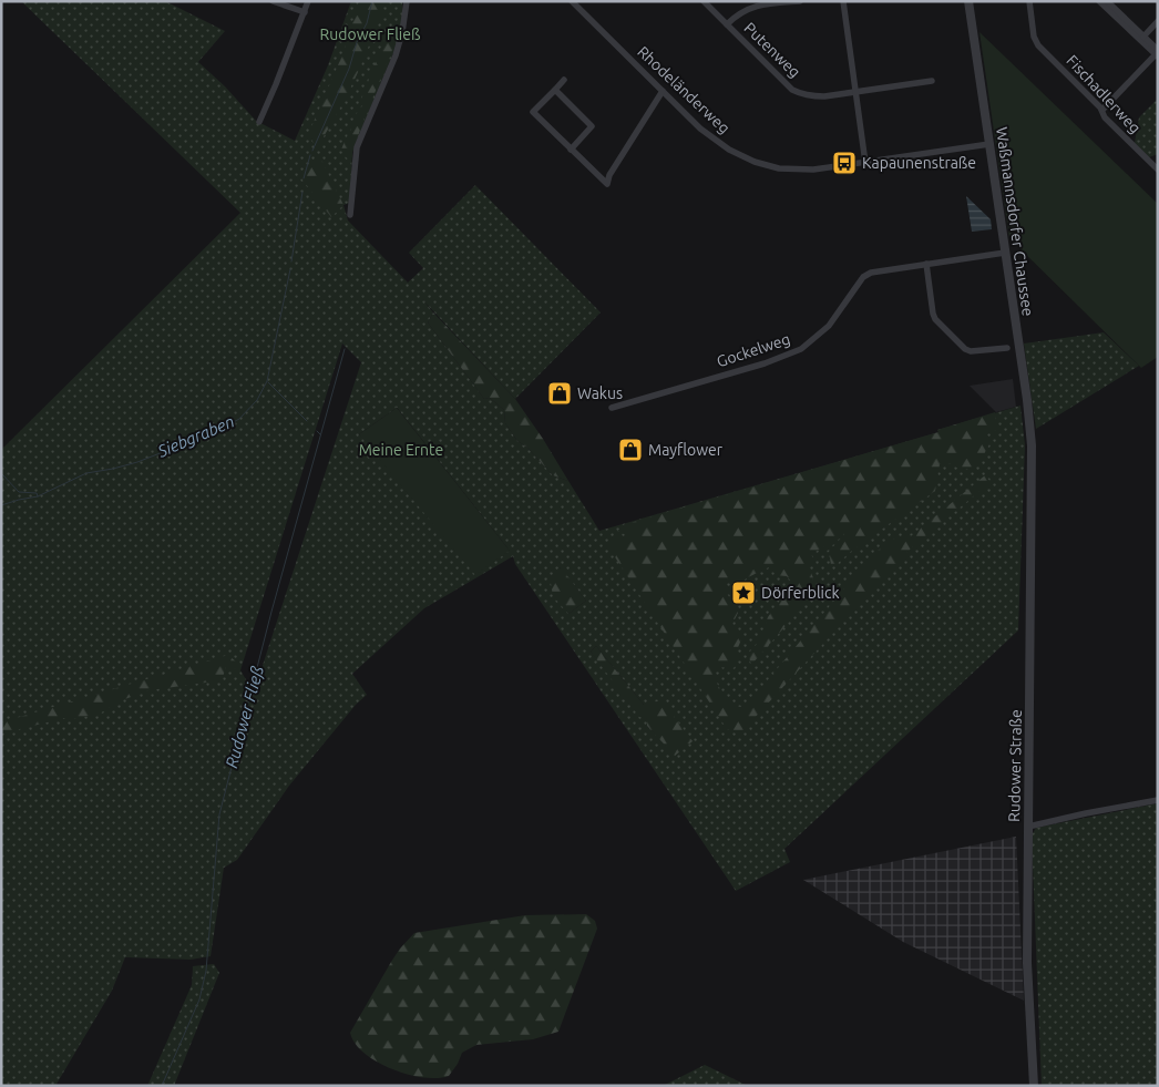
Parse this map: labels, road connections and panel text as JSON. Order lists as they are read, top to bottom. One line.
{"streets":{"street":["Putenweg","Rhodeländerweg","Fischadlerweg","Waßmannsdorfer Chaussee","Gockelweg","Rudower Straße"]},"crossings":[["Rhodeländerweg","Waßmannsdorfer Chaussee"],["Waßmannsdorfer Chaussee","Gockelweg"],["Waßmannsdorfer Chaussee","Rudower Straße"]],"water":["Siebgraben","Rudower Fließ"],"parks":["Rudower Fließ","Meine Ernte"],"places":{"bus stop":["Kapaunenstraße"],"shop":["Wakus","Mayflower"],"place":["Dörferblick"]}}
